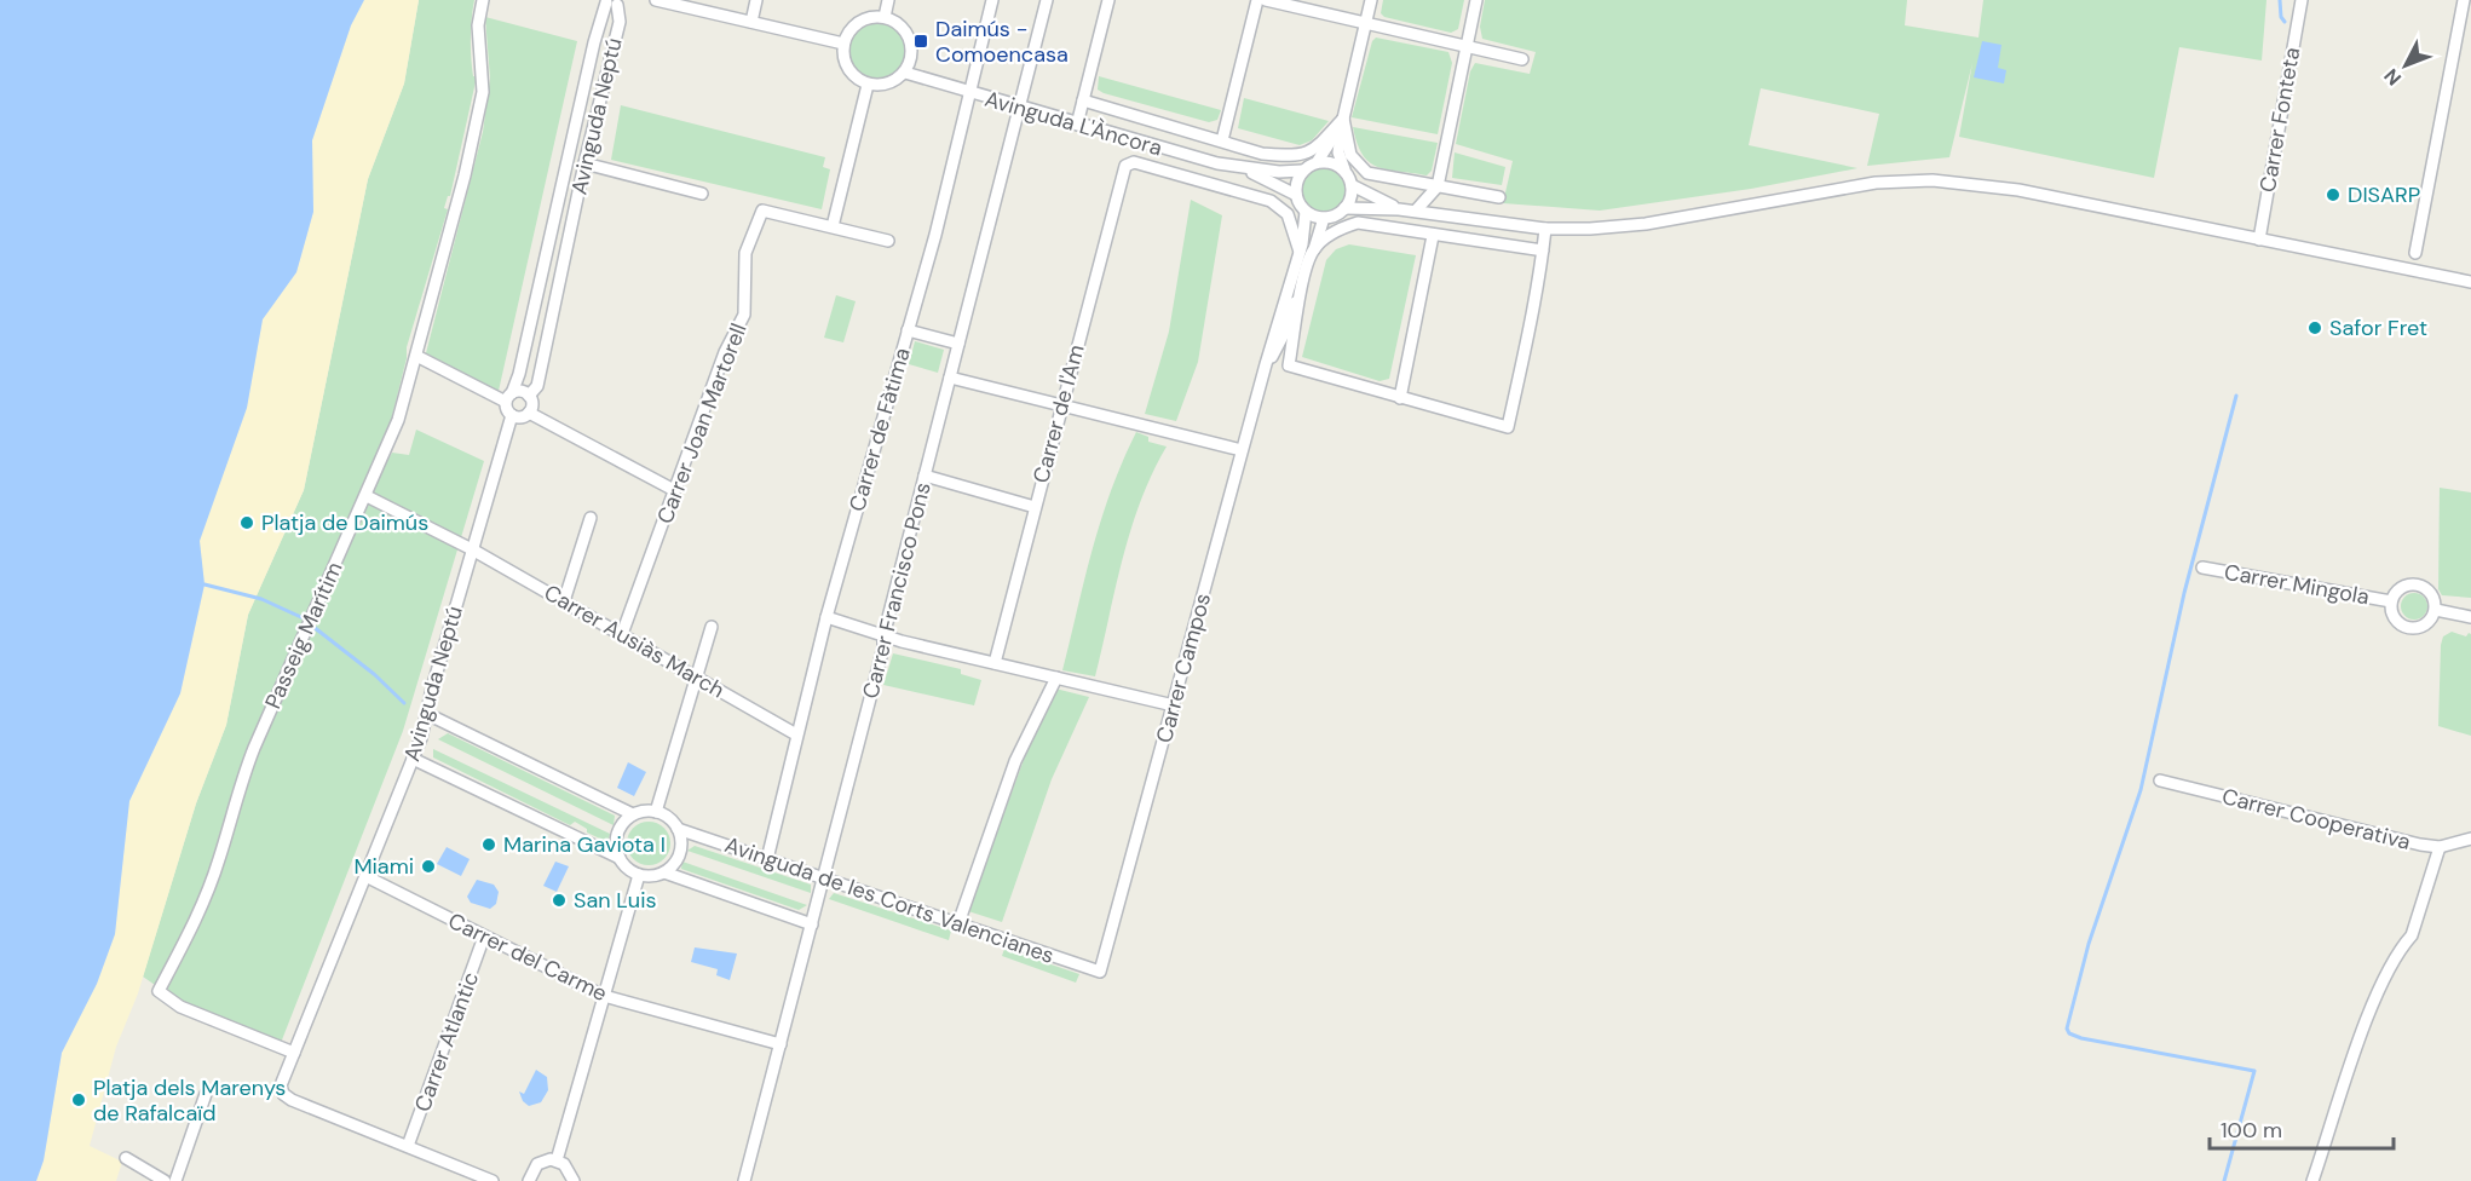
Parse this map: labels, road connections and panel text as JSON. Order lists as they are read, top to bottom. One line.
{"streets":{"street":["Avinguda Neptú","Carrer Fonteta","Avinguda L'Àncora","Carrer de l'Am","Carrer Joan Martorell","Carrer de Fàtima","Carrer Mingola","Carrer Francisco Pons","Passeig Marítim","Carrer Ausiàs March","Carrer Campos","Carrer Cooperativa","Avinguda de les Corts Valencianes","Carrer del Carme","Carrer Atlantic"]},"crossings":[["Avinguda Neptú","Passeig Marítim"],["Avinguda Neptú","Carrer Ausiàs March"],["Avinguda Neptú","Carrer del Carme"],["Avinguda Neptú","Carrer Atlantic"],["Avinguda L'Àncora","Carrer de Fàtima"],["Avinguda L'Àncora","Carrer Francisco Pons"],["Carrer Joan Martorell","Carrer Ausiàs March"],["Carrer de Fàtima","Carrer Ausiàs March"],["Carrer de Fàtima","Avinguda de les Corts Valencianes"],["Carrer Francisco Pons","Avinguda de les Corts Valencianes"],["Carrer Francisco Pons","Carrer del Carme"],["Passeig Marítim","Carrer Ausiàs March"],["Carrer Campos","Avinguda de les Corts Valencianes"],["Carrer del Carme","Carrer Atlantic"]],"places":{"transit":["Daimús - Comoencasa"],"other":["DISARP","Safor Fret","Platja de Daimús","Marina Gaviota I","Miami","San Luis","Platja dels Marenys de Rafalcaïd"]},"scale_bar":"100 m","north":"bottom left"}
